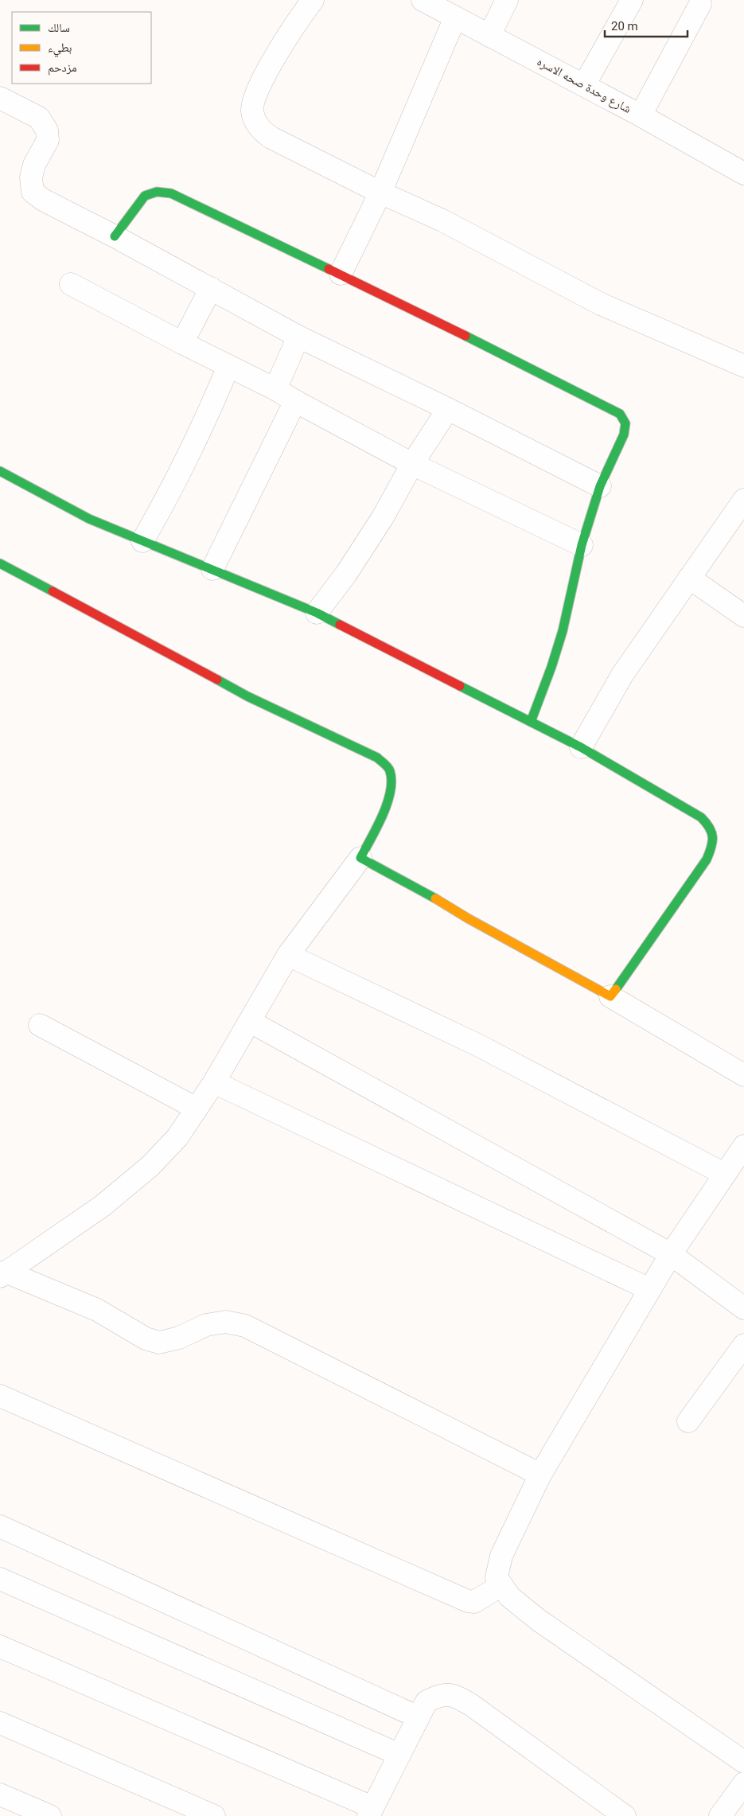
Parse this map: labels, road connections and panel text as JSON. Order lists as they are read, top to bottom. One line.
{"streets":{"street":["شارع وحدة صحه الاسره"]},"legend":["سالك","بطيء","مزدحم"],"scale_bar":"20 m"}
